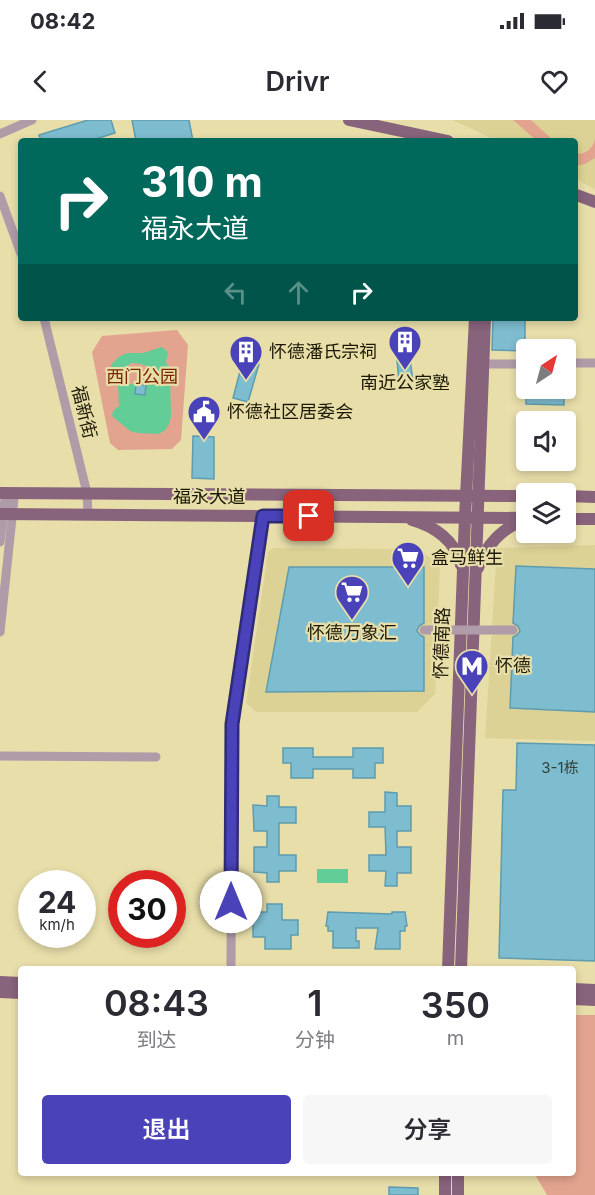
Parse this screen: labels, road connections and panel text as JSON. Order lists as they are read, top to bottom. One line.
{"streets":{"main road":["福永大道","怀德南路"],"street":["福新街"]},"crossings":[["福新街","福永大道"],["福永大道","怀德南路"]],"parks":["西门公园"],"places":{"building":["南近公家塾","怀德潘氏宗祠"],"public building":["怀德社区居委会"],"supermarket":["盒马鲜生","怀德万象汇"],"metro station":["怀德"]},"house_numbers":["3-1栋"],"north":"top right","page":{"status":"08:42","header":"Drivr","turn":["310 m","福永大道"],"speed":"24 km/h","limit":"30","eta":["08:43","到达","1","分钟","350","m"],"buttons":["退出","分享"]}}
